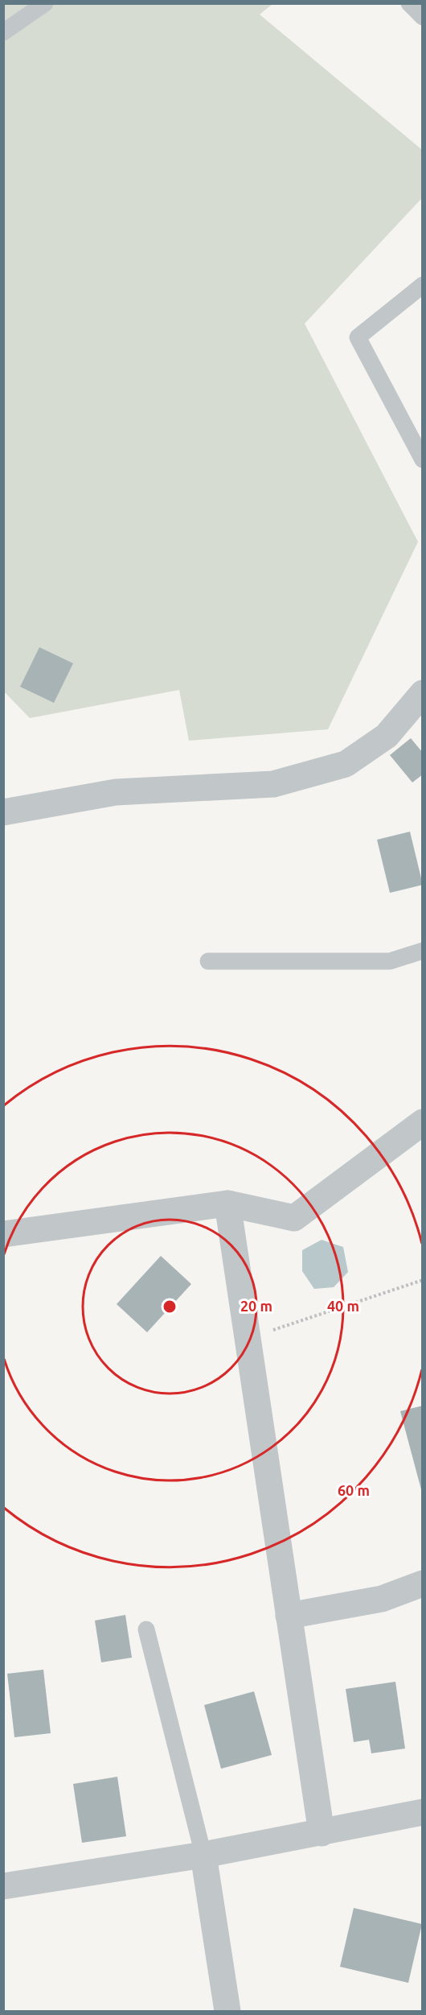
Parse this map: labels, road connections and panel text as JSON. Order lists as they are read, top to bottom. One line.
{"rings":["20 m","40 m","60 m"]}
